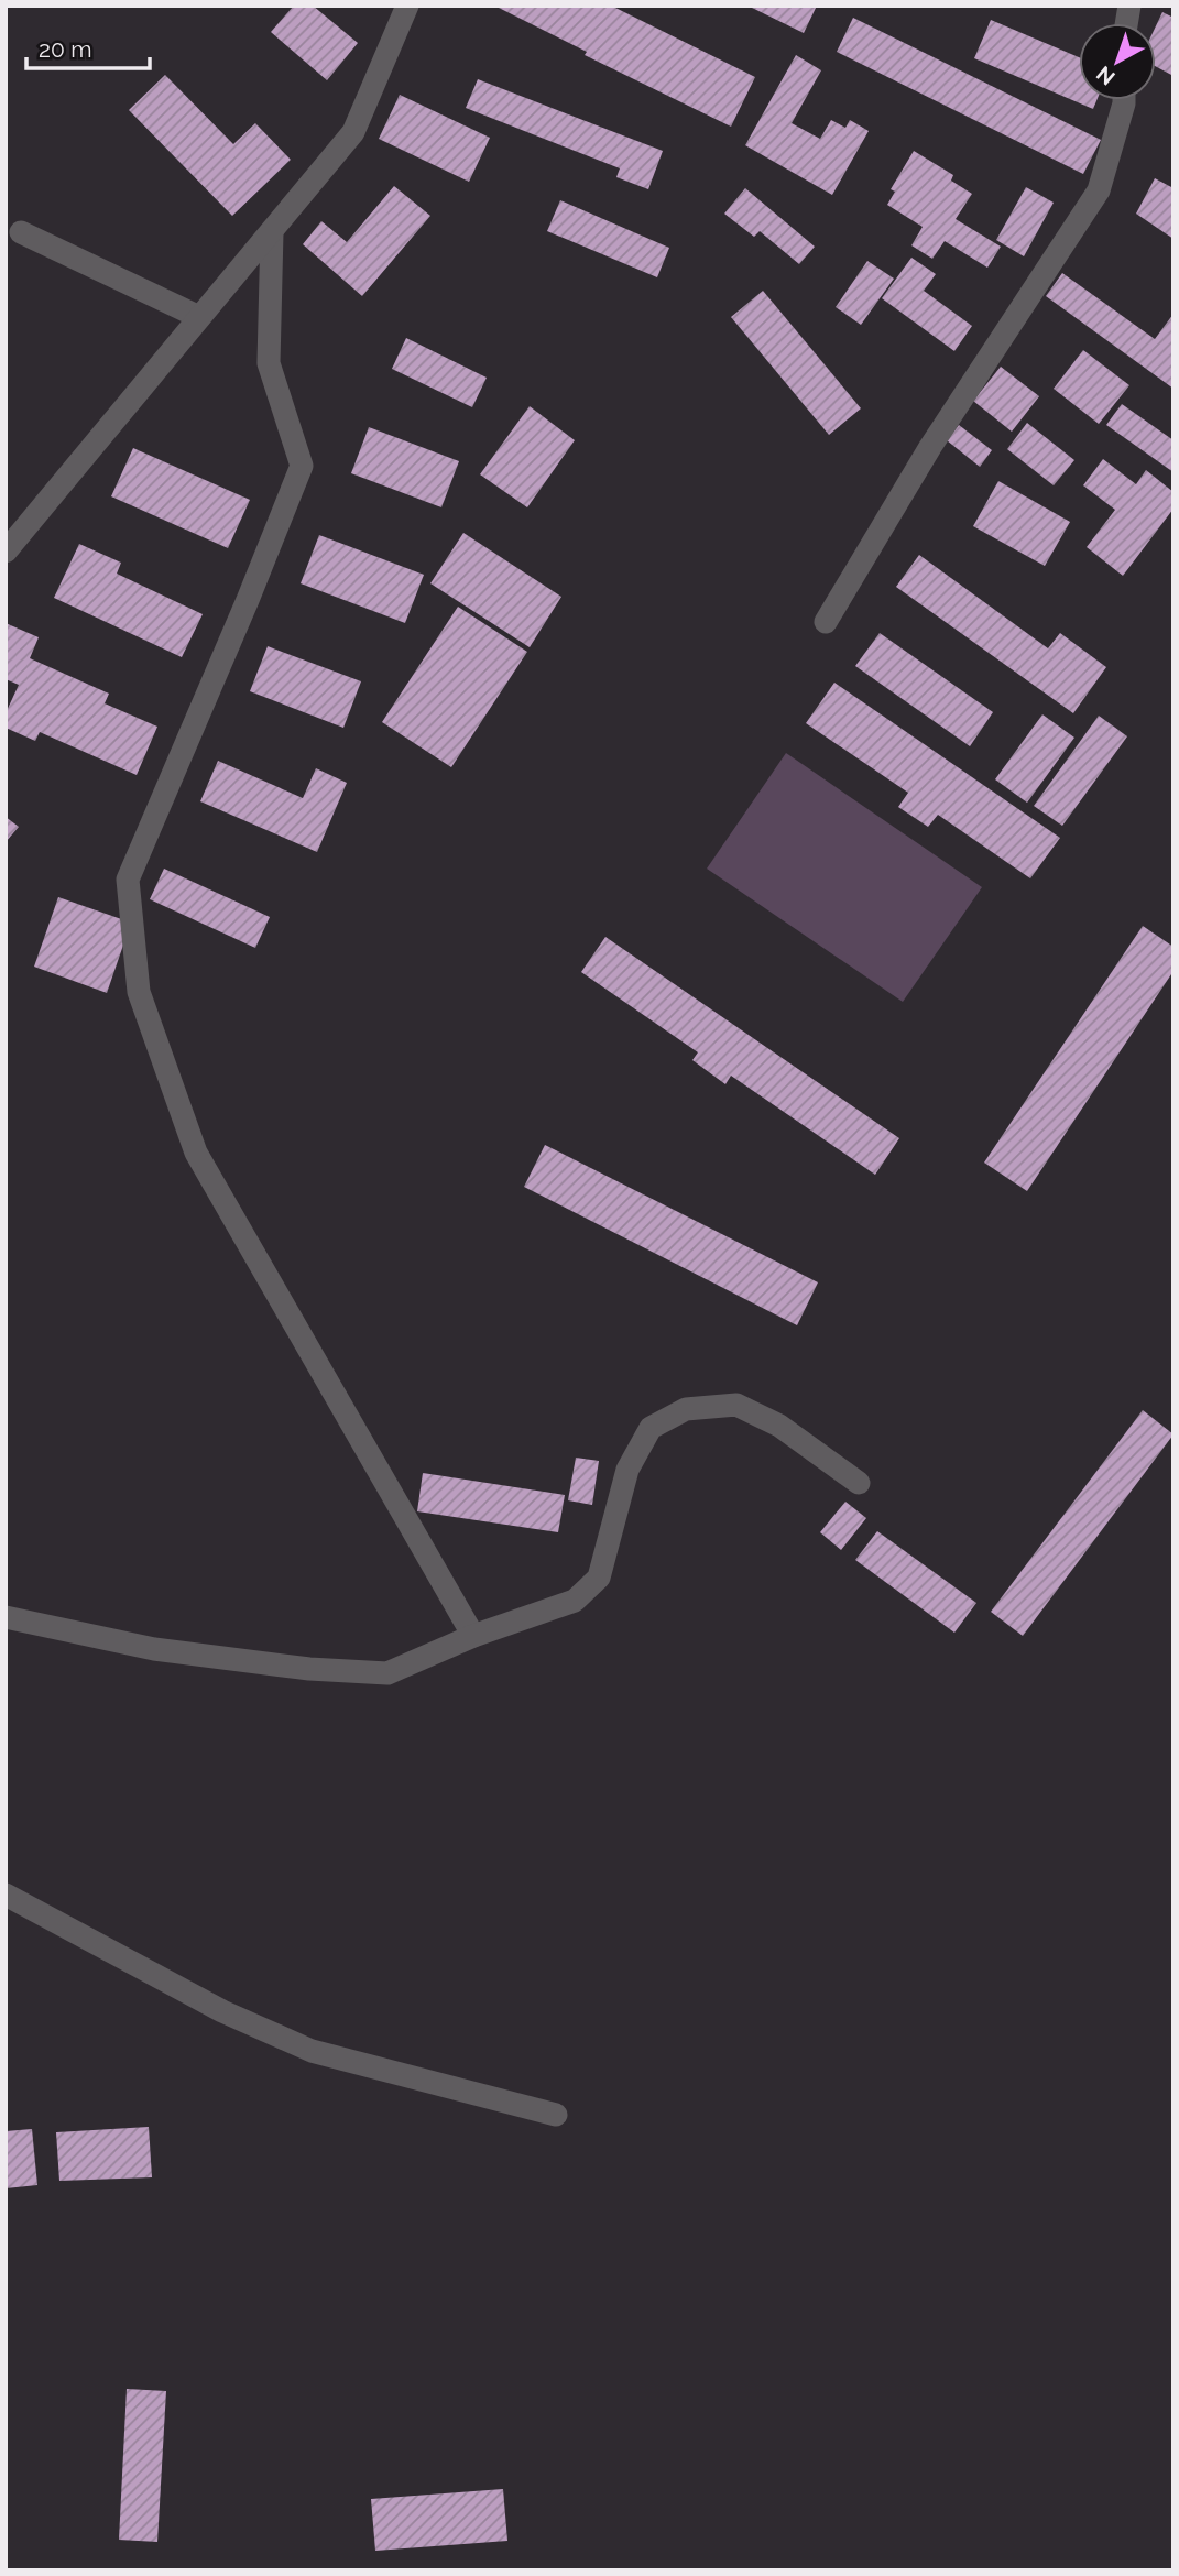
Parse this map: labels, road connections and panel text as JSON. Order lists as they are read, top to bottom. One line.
{"scale_bar":"20 m","north":"bottom left"}
